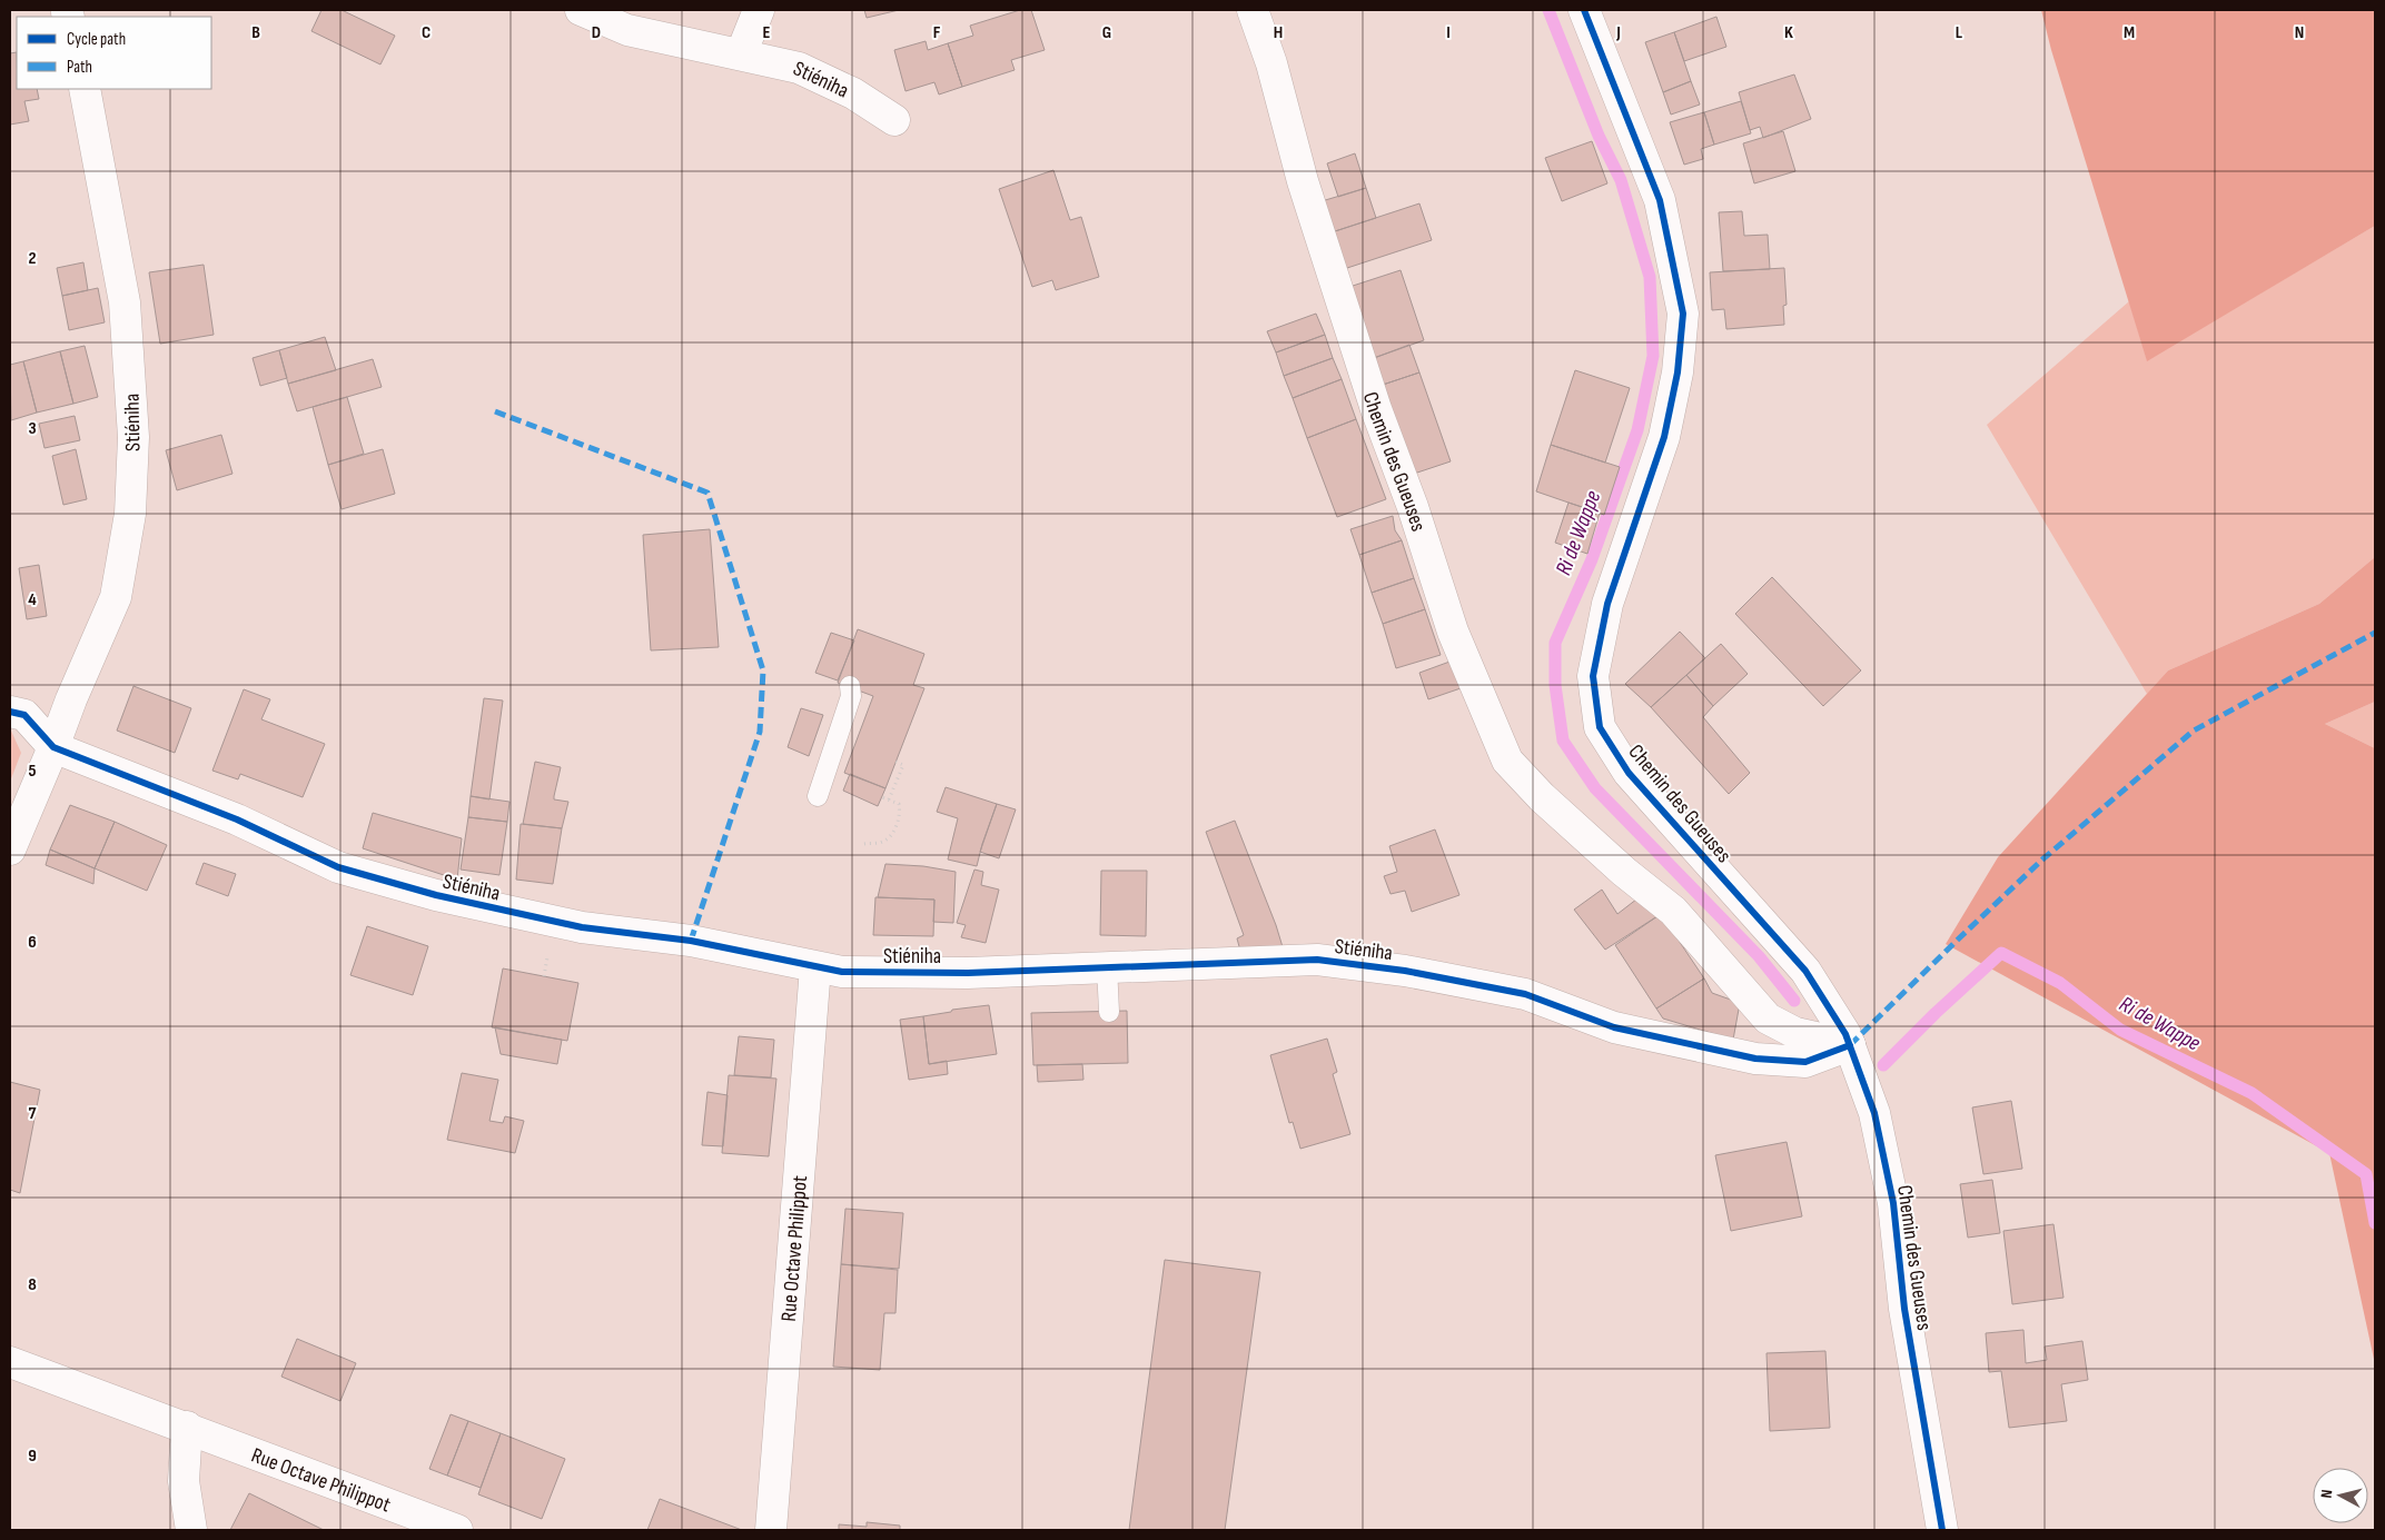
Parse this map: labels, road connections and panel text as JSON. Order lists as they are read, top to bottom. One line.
{"streets":{"street":["Stiéniha","Chemin des Gueuses","Rue Octave Philippot"]},"crossings":[["Stiéniha","Chemin des Gueuses"],["Stiéniha","Rue Octave Philippot"]],"water":["Ri de Wappe"],"legend":["Cycle path","Path"],"north":"left","grid":{"columns":["B","C","D","E","F","G","H","I","J","K","L","M","N"],"rows":["2","3","4","5","6","7","8","9"]}}
